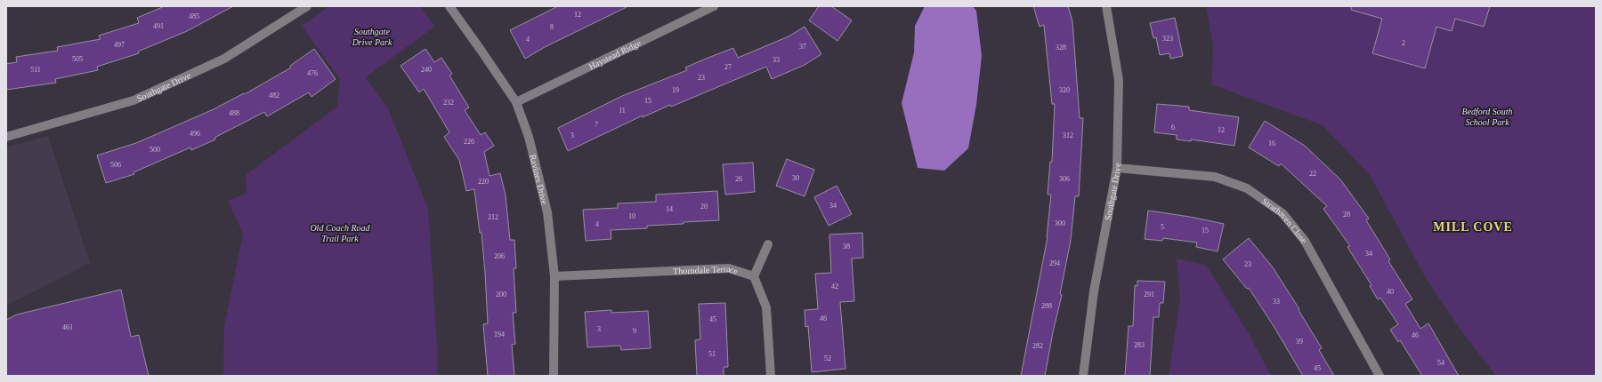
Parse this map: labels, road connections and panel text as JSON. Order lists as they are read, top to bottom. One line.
{"streets":{"street":["Haystead Ridge","Southgate Drive","Ravines Drive","Strathaven Close","Thorndale Terrace"]},"crossings":[["Haystead Ridge","Ravines Drive"],["Southgate Drive","Strathaven Close"],["Ravines Drive","Thorndale Terrace"]],"districts":["MILL COVE"],"parks":["Southgate Drive Park","Bedford South School Park","Old Coach Road Trail Park"],"house_numbers":["12","485","491","8","323","4","2","497","37","328","505","33","27","511","240","476","23","19","320","482","15","232","11","488","7","6","12","496","3","312","226","16","500","506","22","30","26","306","220","34","20","14","28","10","212","300","4","5","15","38","34","206","294","23","42","40","200","291","33","288","46","45","461","3","9","194","46","39","283","282","51","52","54","45"]}
